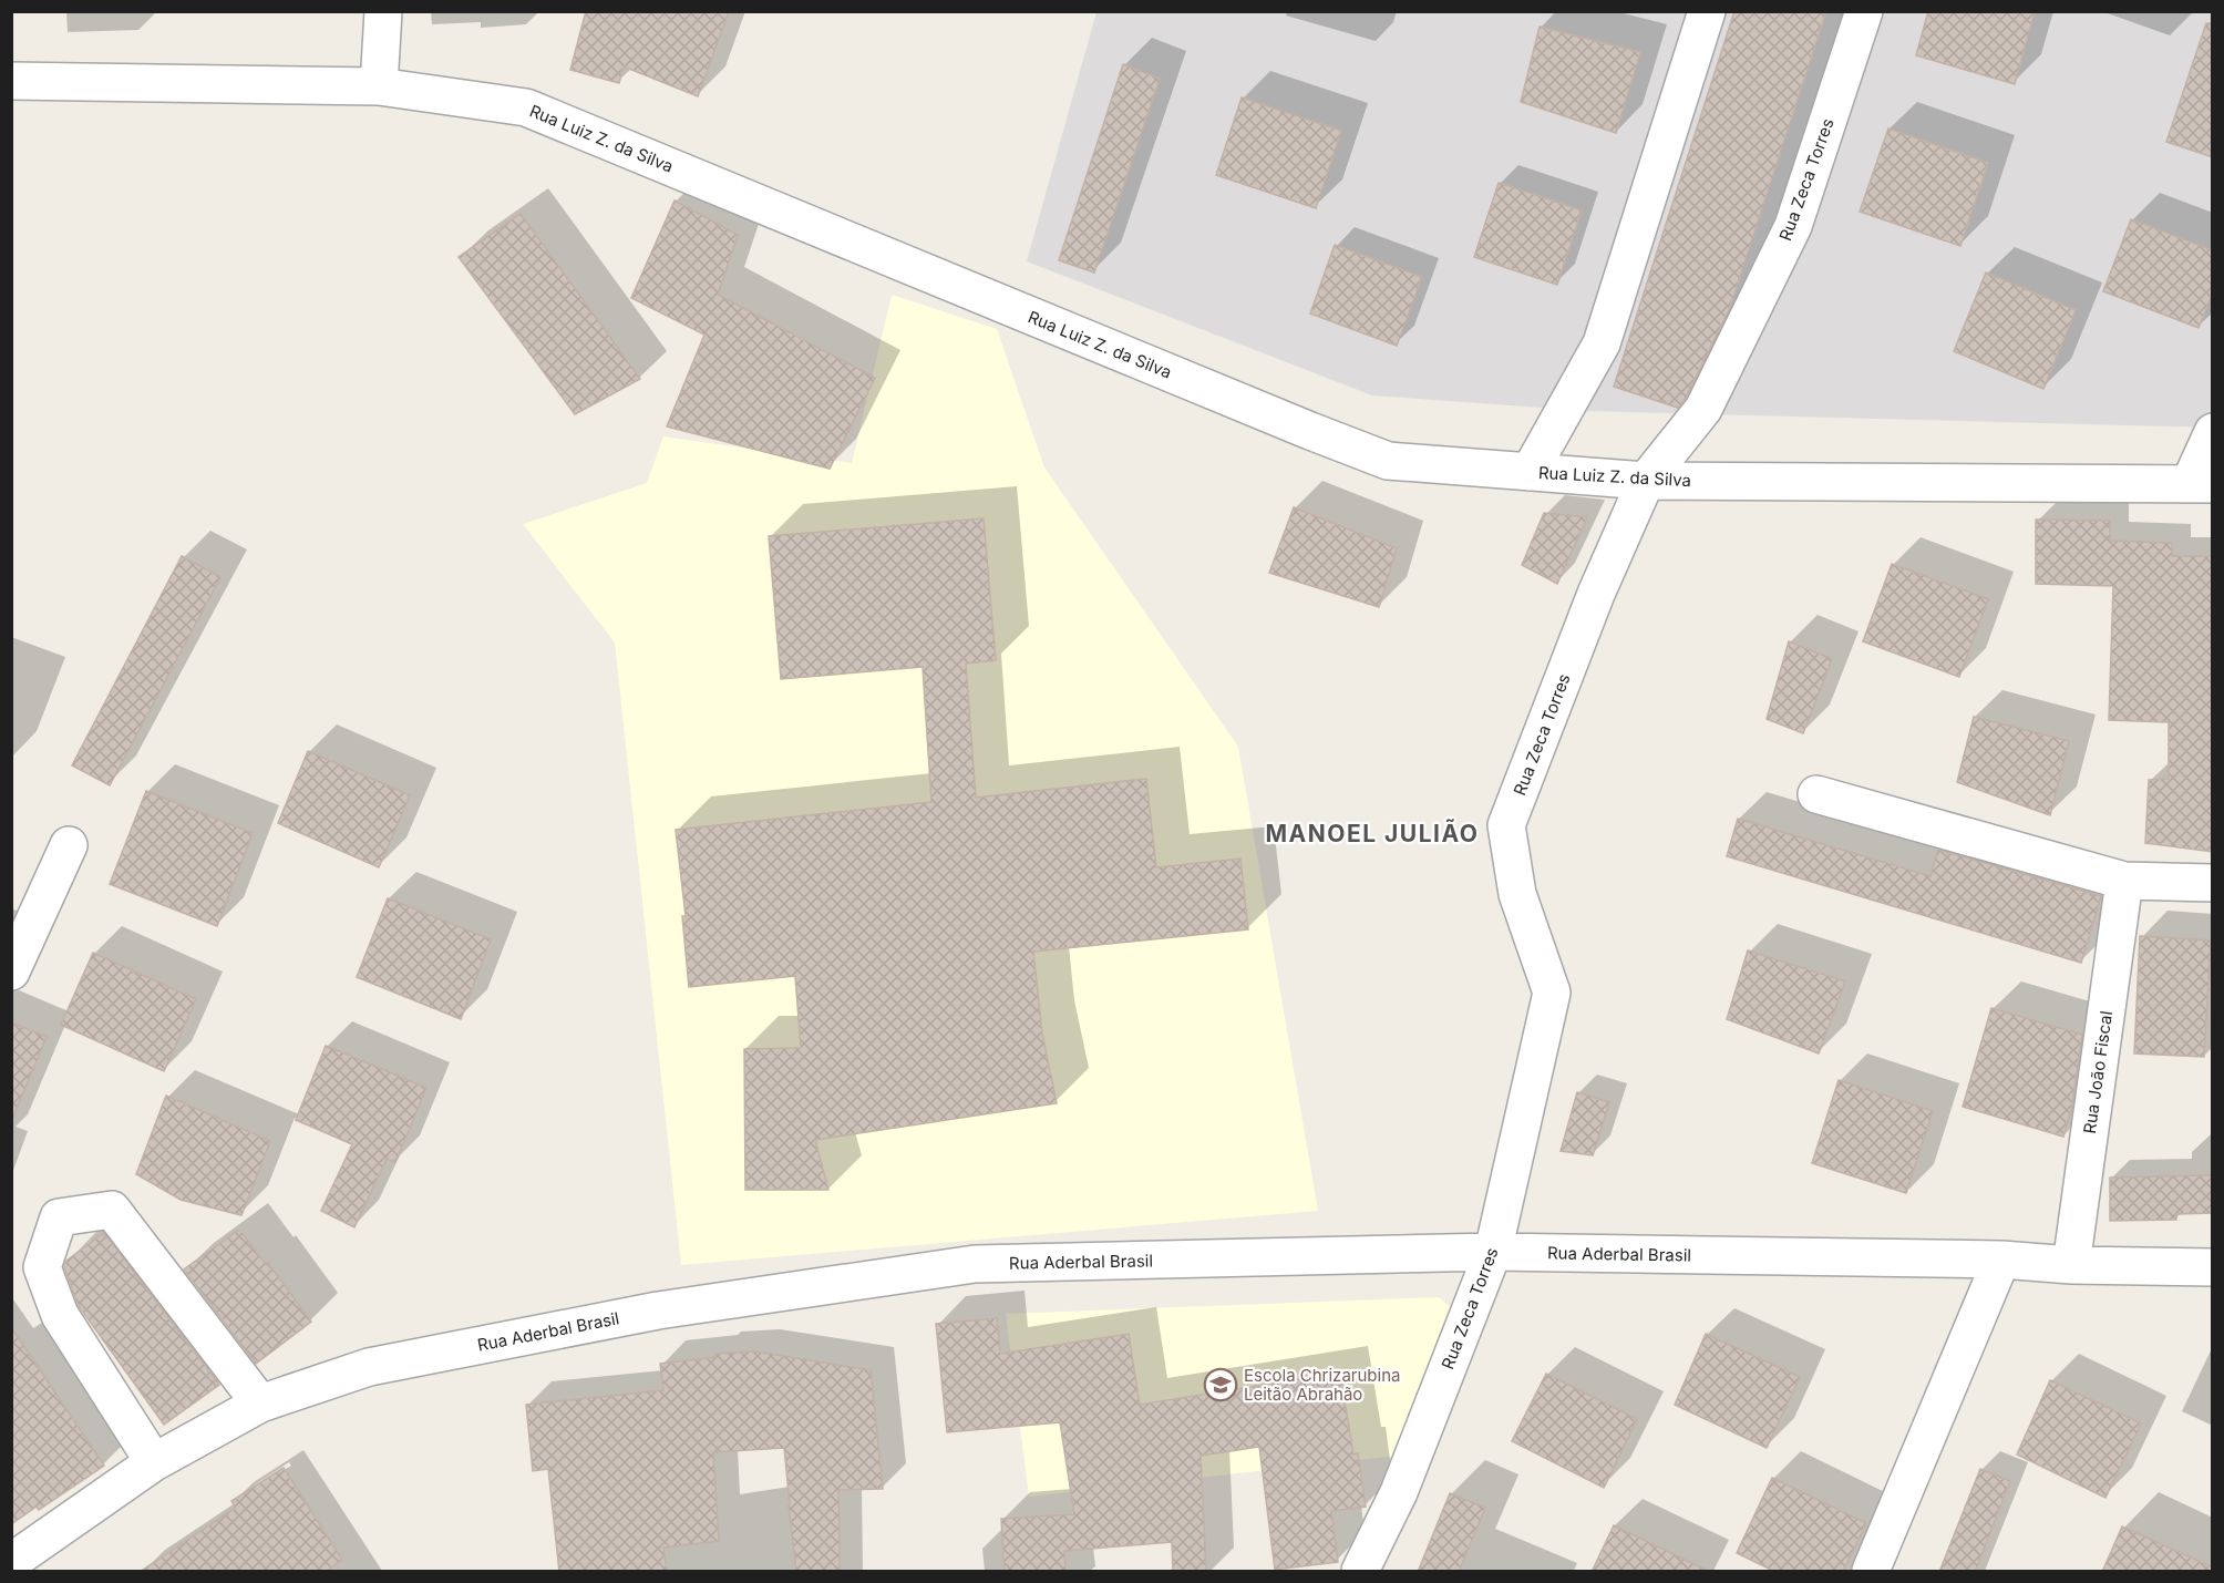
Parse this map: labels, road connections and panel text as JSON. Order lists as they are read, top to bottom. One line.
{"streets":{"street":["Rua Luiz Z. da Silva","Rua Zeca Torres","Rua João Fiscal","Rua Aderbal Brasil"]},"crossings":[["Rua Luiz Z. da Silva","Rua Zeca Torres"],["Rua Zeca Torres","Rua Aderbal Brasil"],["Rua João Fiscal","Rua Aderbal Brasil"]],"districts":["MANOEL JULIÃO"],"places":{"school or university":["Escola Chrizarubina Leitão Abrahão"]}}
